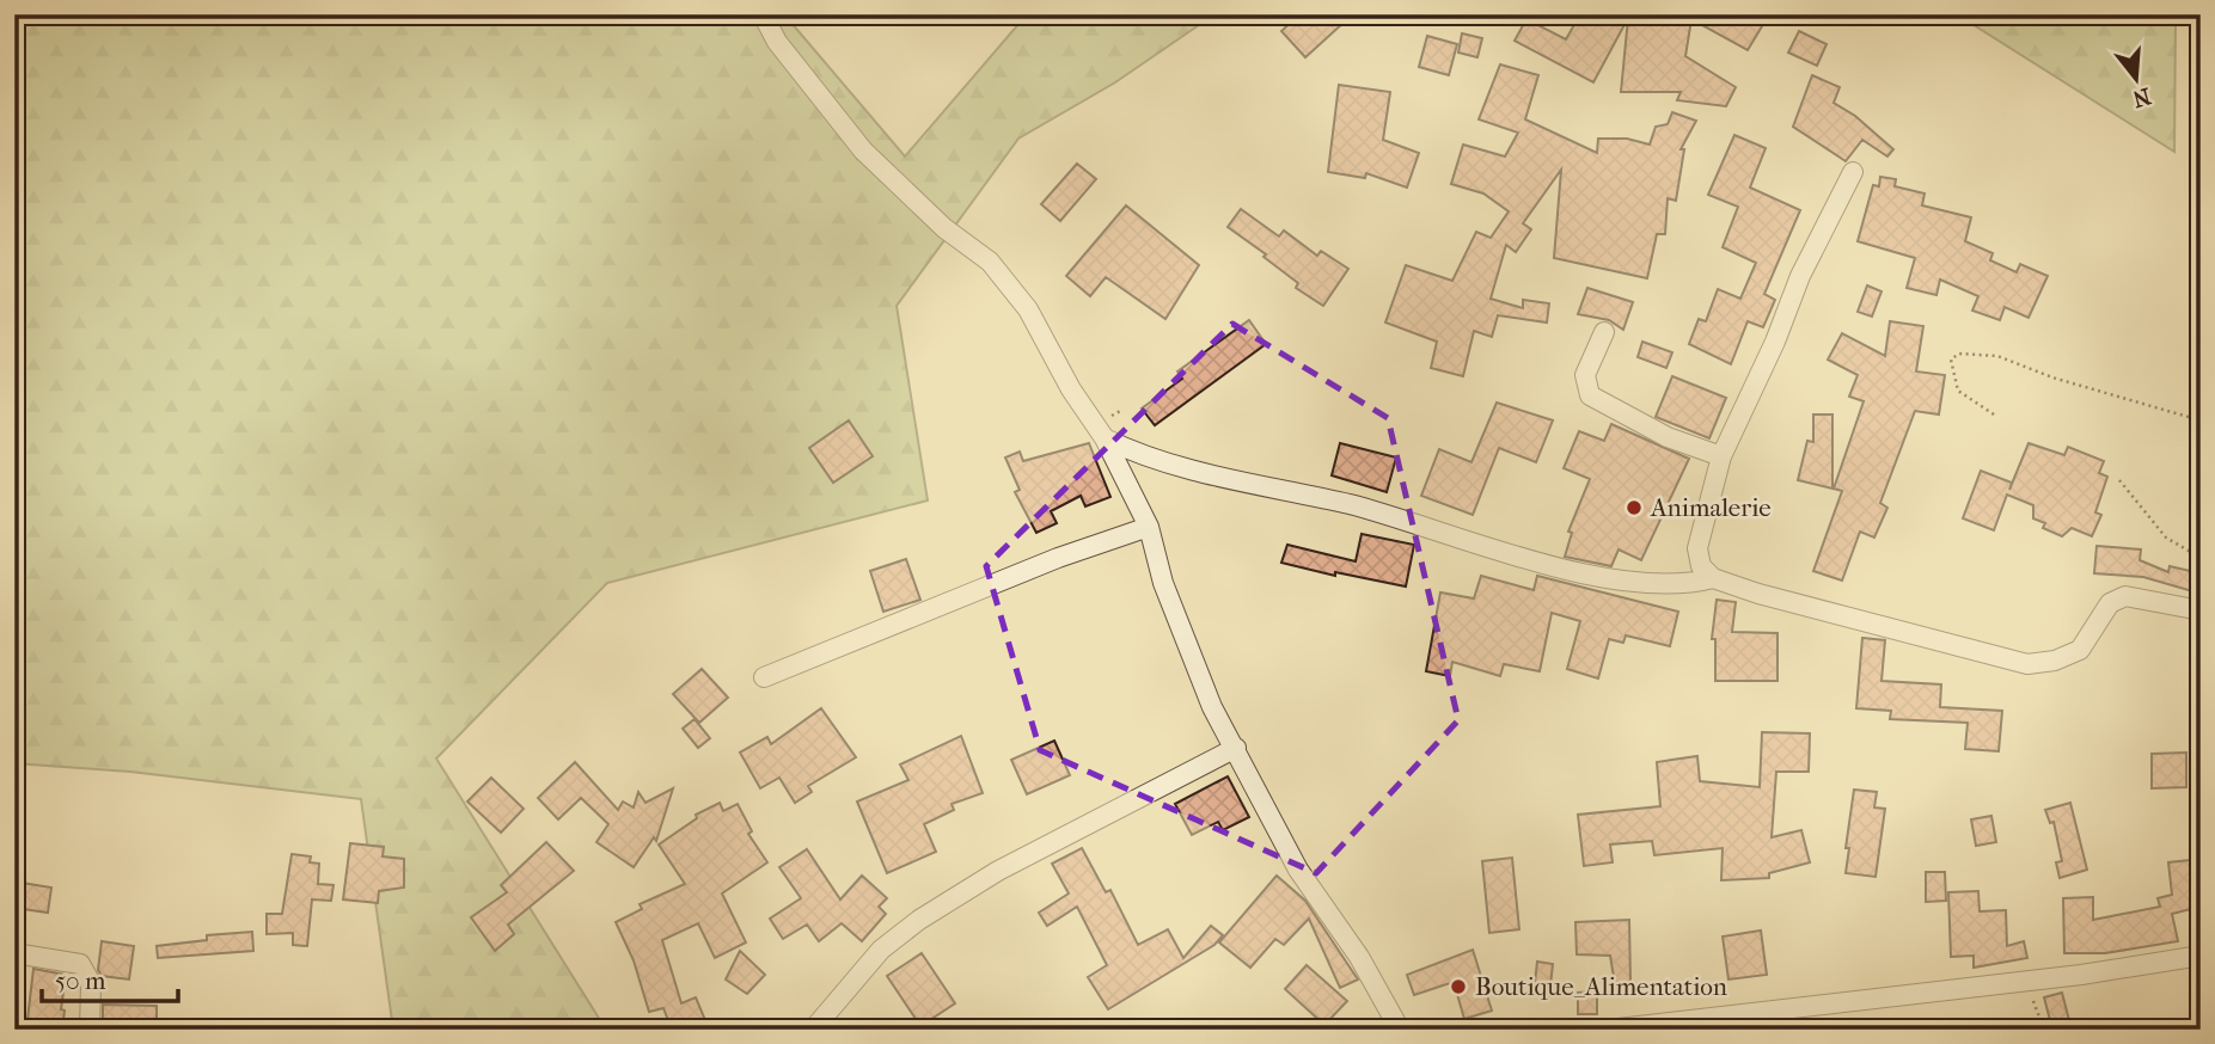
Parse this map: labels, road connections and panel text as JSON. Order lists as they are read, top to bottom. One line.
{"places":["Animalerie","Boutique_Alimentation"],"scale_bar":"50 m","north":"bottom"}
